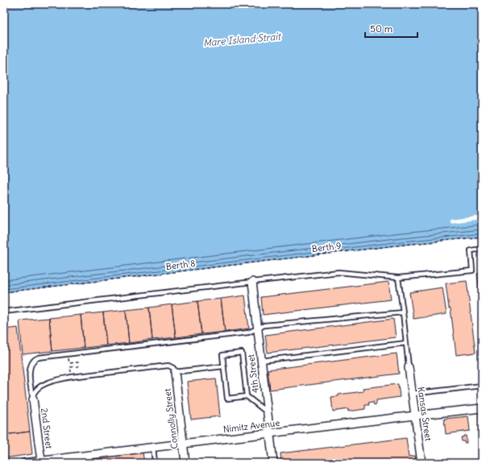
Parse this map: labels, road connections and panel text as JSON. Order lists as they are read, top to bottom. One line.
{"streets":{"street":["4th Street","Kansas Street","Connolly Street","Nimitz Avenue","2nd Street"],"path":["Berth 9","Berth 8"]},"crossings":[["Berth 9","Berth 8"],["4th Street","Nimitz Avenue"],["Kansas Street","Nimitz Avenue"],["Connolly Street","Nimitz Avenue"],["Nimitz Avenue","2nd Street"]],"water":["Mare Island Strait"],"scale_bar":"50 m"}
